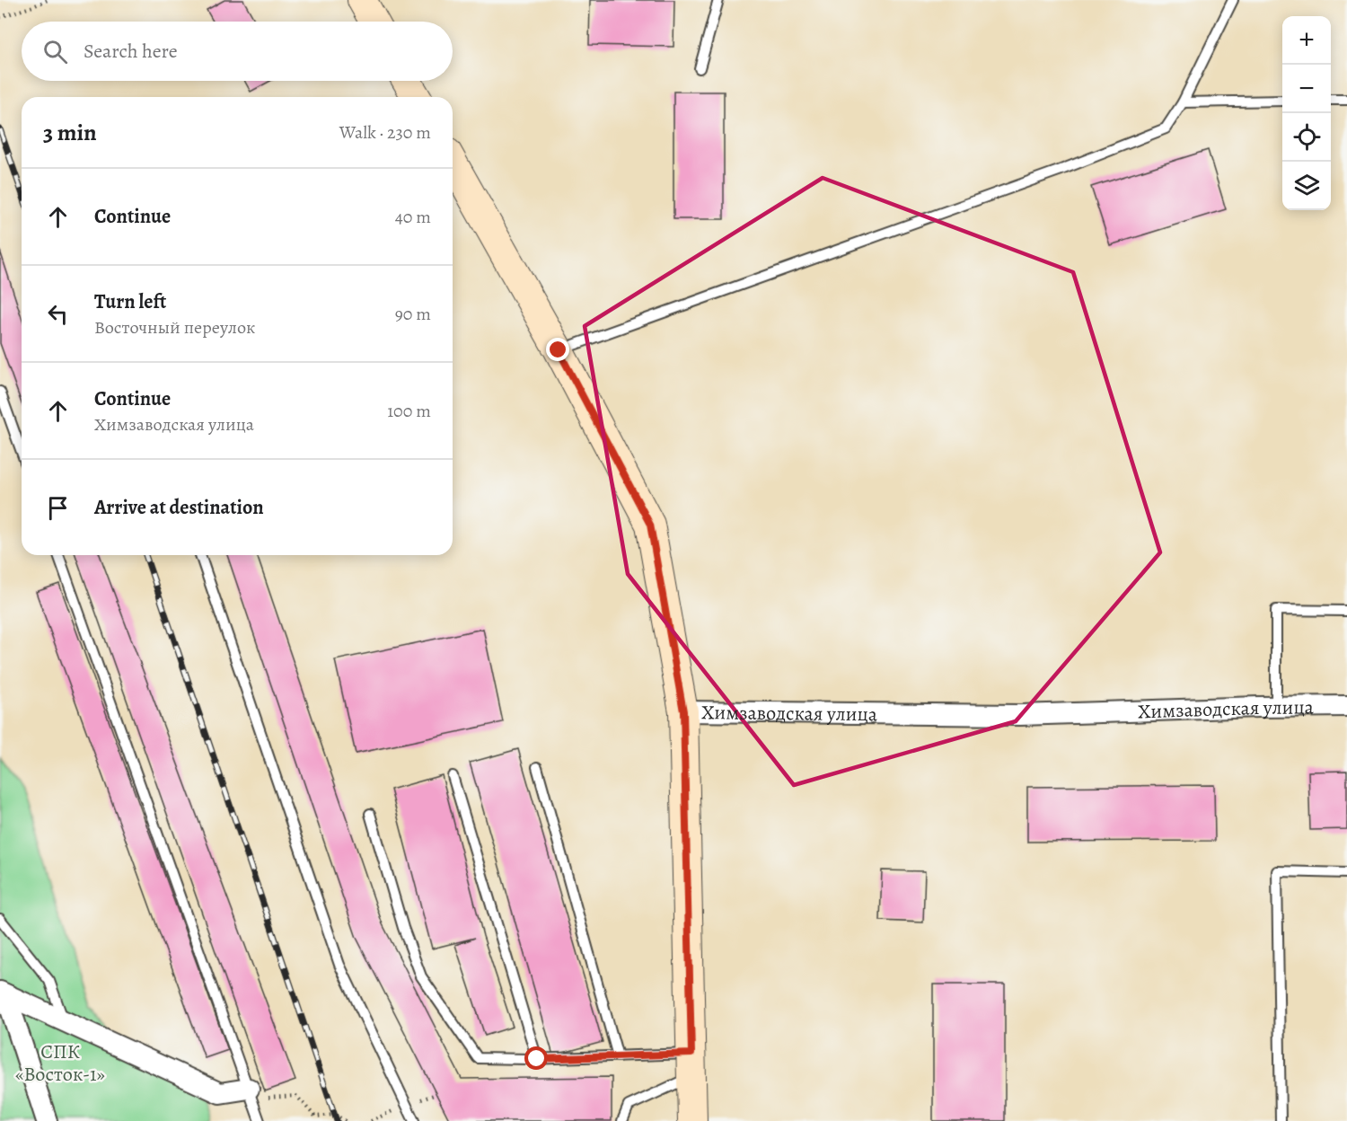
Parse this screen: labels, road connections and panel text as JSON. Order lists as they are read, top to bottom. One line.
{"streets":{"street":["Химзаводская улица"]},"parks":["СПК «Восток-1»"],"page":{"map_buttons":["+","−"],"search":"Search here","heading":["3 min","Walk · 230 m"],"list":[["Continue","40 m"],["Turn left","Восточный переулок","90 m"],["Continue","Химзаводская улица","100 m"],"Arrive at destination"]}}
